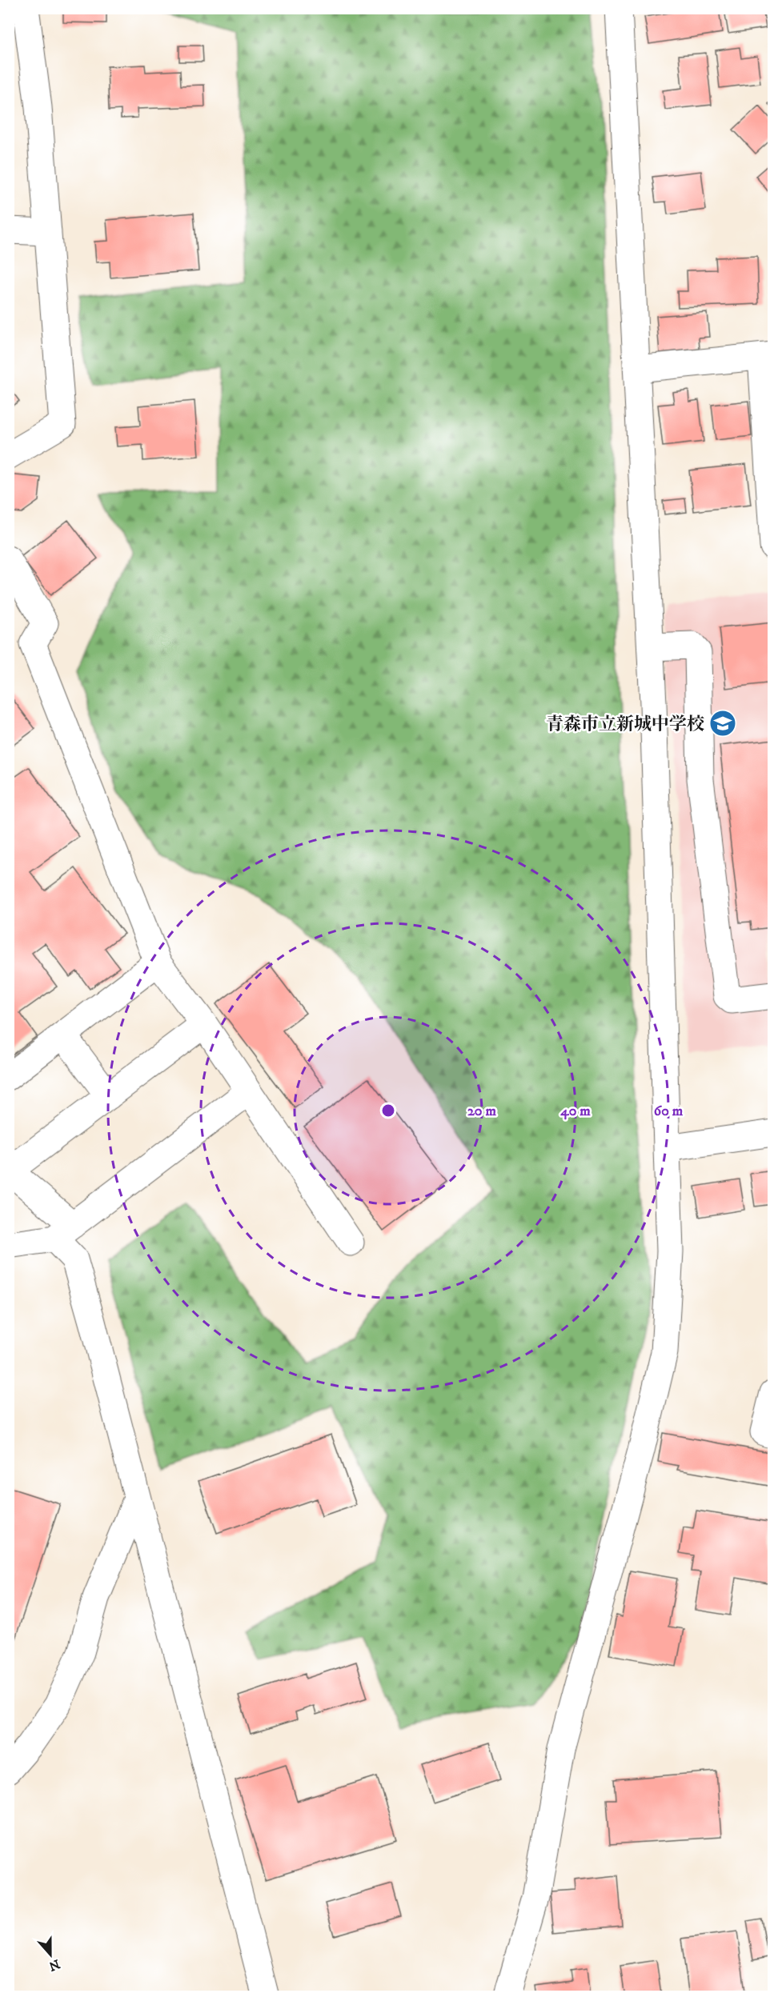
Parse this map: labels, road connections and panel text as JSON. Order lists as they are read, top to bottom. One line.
{"places":{"school or university":["青森市立新城中学校"]},"north":"bottom","rings":["20 m","40 m","60 m"]}
